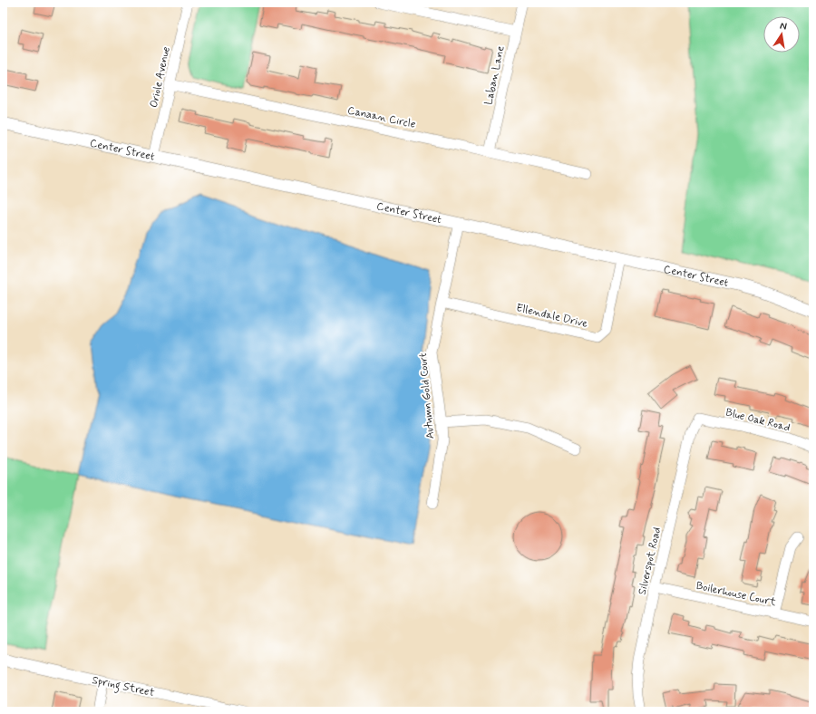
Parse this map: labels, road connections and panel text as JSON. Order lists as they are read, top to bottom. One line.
{"streets":{"street":["Laban Lane","Oriole Avenue","Canaan Circle","Center Street","Ellendale Drive","Autumn Gold Court","Blue Oak Road","Silverspot Road","Boilerhouse Court","Spring Street"]},"crossings":[["Laban Lane","Canaan Circle"],["Oriole Avenue","Canaan Circle"],["Oriole Avenue","Center Street"],["Center Street","Ellendale Drive"],["Center Street","Autumn Gold Court"],["Ellendale Drive","Autumn Gold Court"],["Blue Oak Road","Silverspot Road"],["Silverspot Road","Boilerhouse Court"]],"north":"top"}
